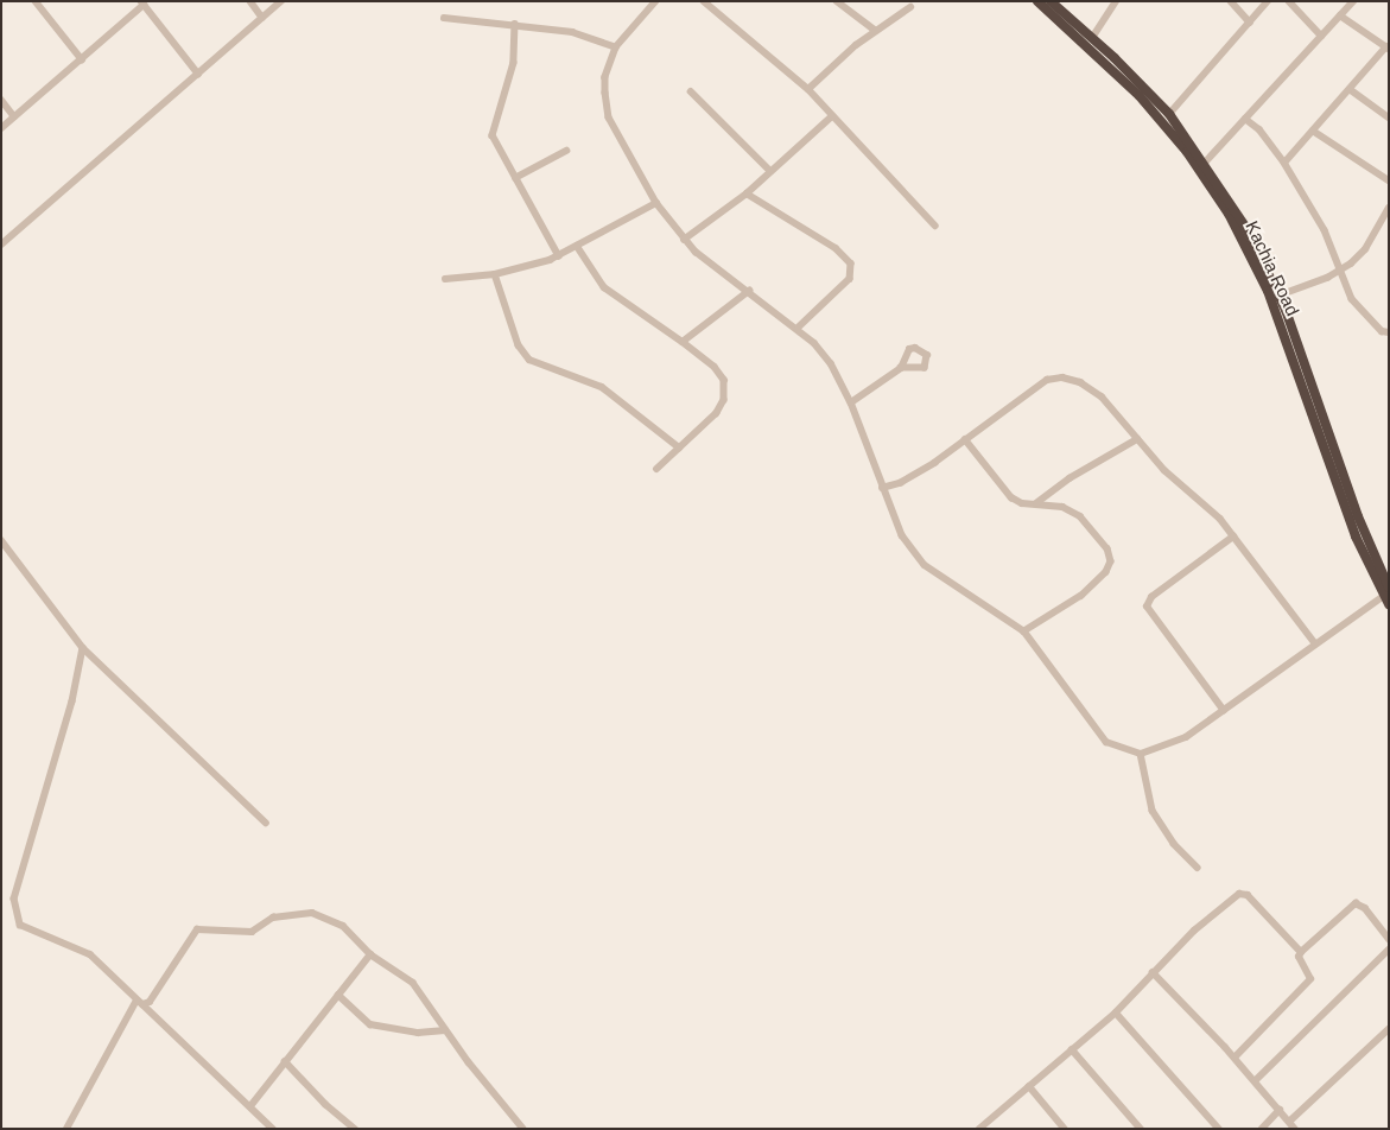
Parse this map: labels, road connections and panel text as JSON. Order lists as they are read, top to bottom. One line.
{"streets":{"highway":["Kachia Road"]}}
